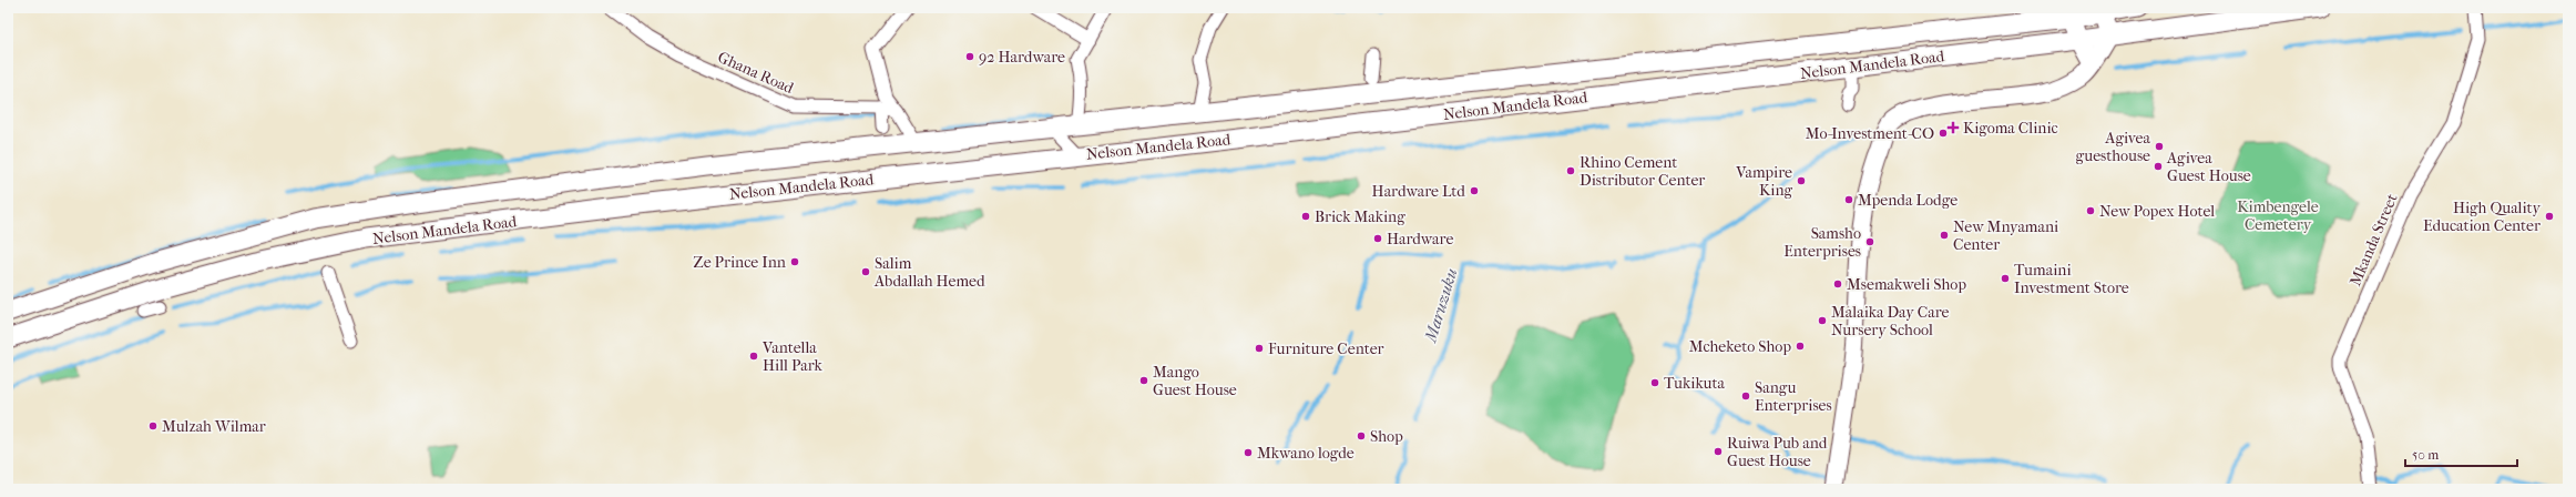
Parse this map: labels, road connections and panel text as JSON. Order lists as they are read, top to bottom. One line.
{"streets":{"main road":["Nelson Mandela Road"],"street":["Ghana Road","Mkanda Street"]},"water":["Maruzuku"],"parks":["Kimbengele Cemetery"],"places":{"other":["92 Hardware","Mo-Investment-CO","Agivea guesthouse","Agivea Guest House","Rhino Cement Distributor Center","Vampire King","Hardware Ltd","Mpenda Lodge","New Popex Hotel","Brick Making","High Quality Education Center","New Mnyamani Center","Hardware","Samsho Enterprises","Ze Prince Inn","Salim Abdallah Hemed","Tumaini Investment Store","Msemakweli Shop","Malaika Day Care Nursery School","Mcheketo Shop","Furniture Center","Vantella Hill Park","Mango Guest House","Tukikuta","Sangu Enterprises","Mulzah Wilmar","Shop","Ruiwa Pub and Guest House","Mkwano logde"],"health":["Kigoma Clinic"]},"scale_bar":"50 m"}
